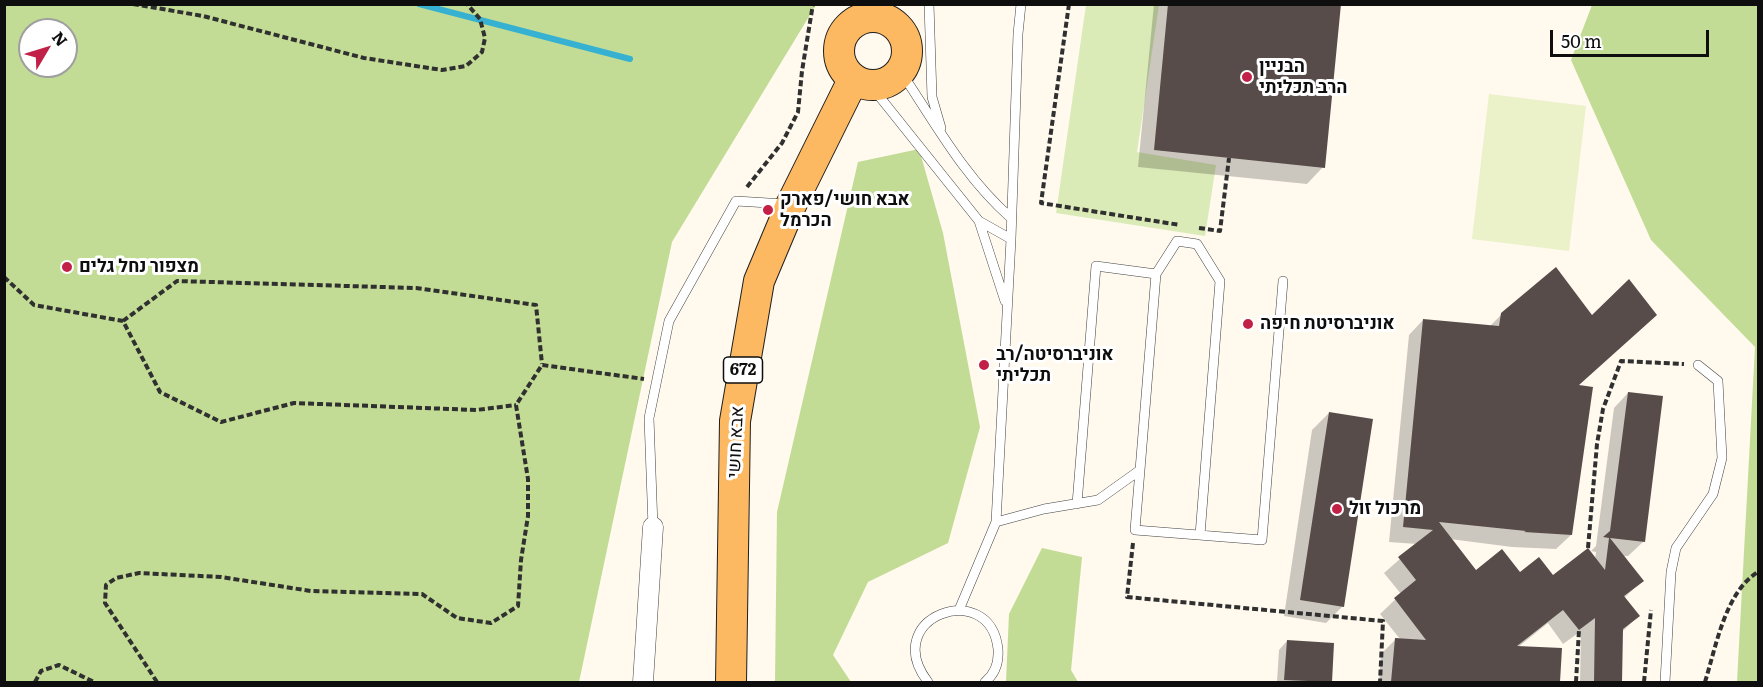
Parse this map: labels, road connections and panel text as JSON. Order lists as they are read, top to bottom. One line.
{"streets":{"main road":["672","אבא חושי"]},"places":["הבניין הרב תכליתי","אבא חושי/פארק הכרמל","מצפור נחל גלים","אוניברסיטת חיפה","אוניברסיטה/רב תכליתי","מרכול זול"],"scale_bar":"50 m","north":"top right"}
